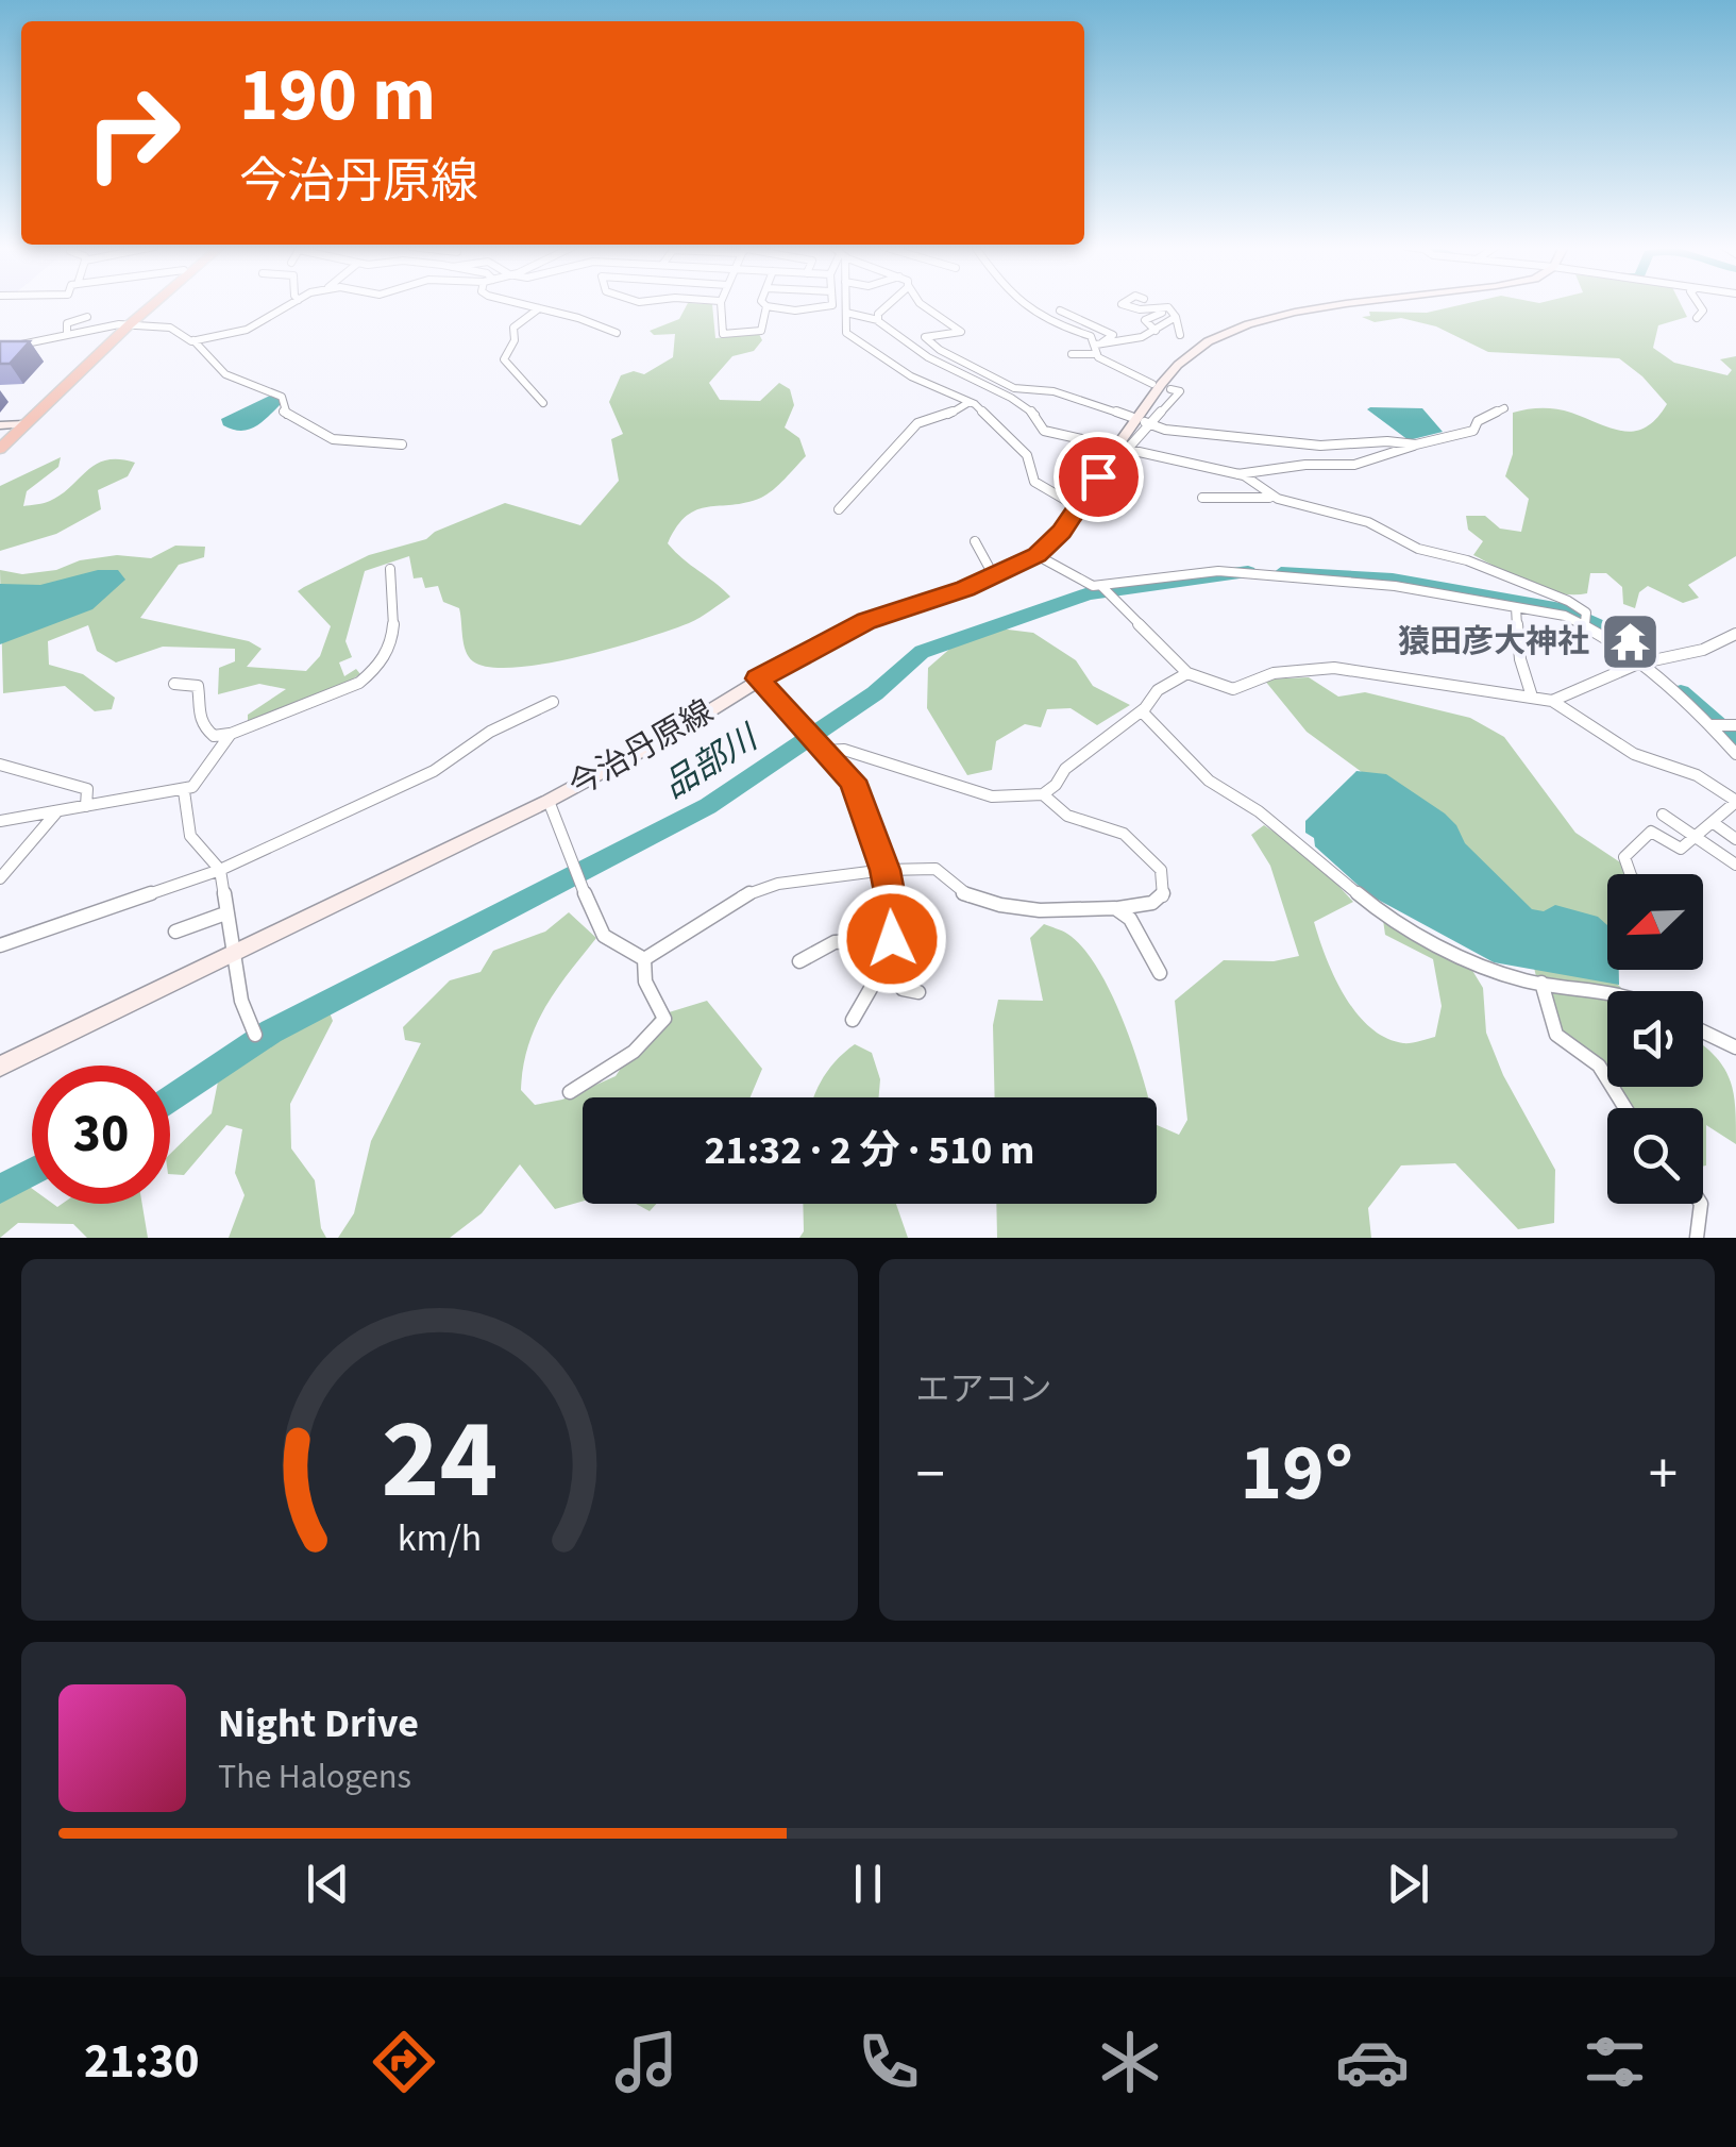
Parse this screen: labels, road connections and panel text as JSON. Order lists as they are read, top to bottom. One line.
{"streets":{"main road":["今治丹原線"]},"water":["品部川"],"places":{"temple":["猿田彦大神社"]},"north":"bottom left","page":{"turn":["190 m","今治丹原線"],"limit":"30","trip":"21:32 · 2 分 · 510 m","tile":"エアコン","heat":["−","19°","+"],"song":["Night Drive","The Halogens"],"tabs":"21:30","gauge":["24","km/h"]}}
